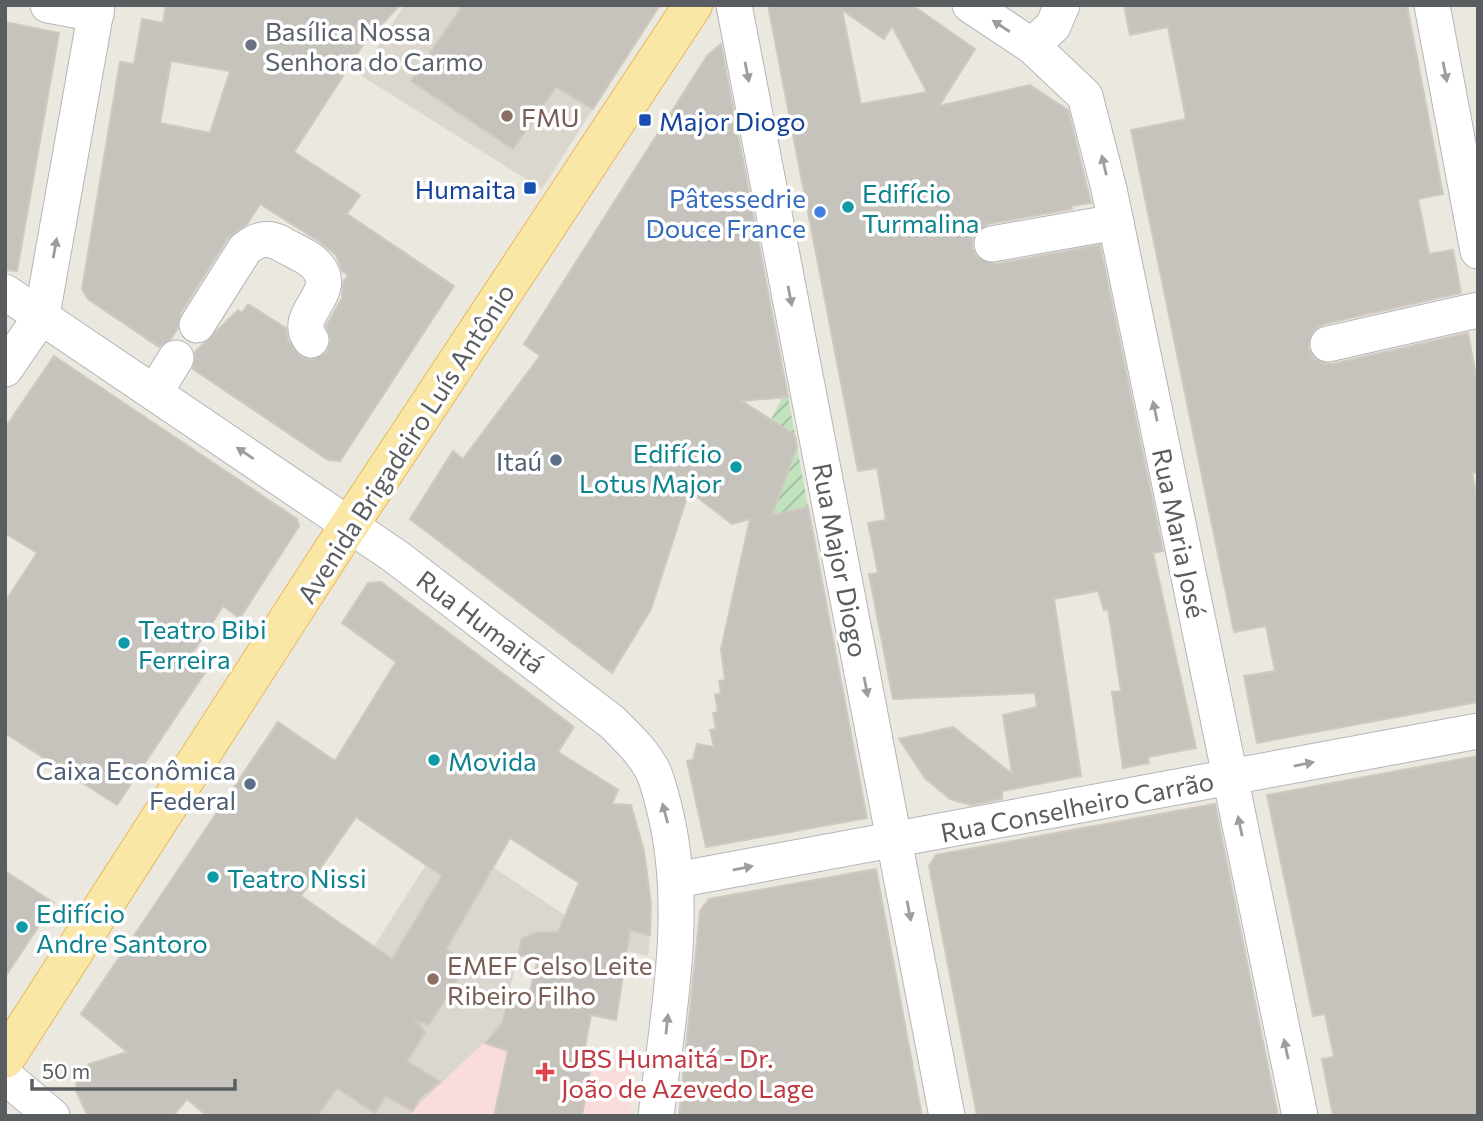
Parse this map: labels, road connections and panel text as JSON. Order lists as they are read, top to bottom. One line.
{"streets":{"main road":["Avenida Brigadeiro Luís Antônio"],"street":["Rua Maria José","Rua Major Diogo","Rua Humaitá","Rua Conselheiro Carrão"]},"crossings":[["Avenida Brigadeiro Luís Antônio","Rua Humaitá"],["Rua Maria José","Rua Conselheiro Carrão"],["Rua Major Diogo","Rua Conselheiro Carrão"],["Rua Humaitá","Rua Conselheiro Carrão"]],"one_way":["Rua Maria José","Rua Major Diogo","Rua Humaitá","Rua Conselheiro Carrão"],"places":{"other":["Basílica Nossa Senhora do Carmo","FMU","Edifício Turmalina","Pâtessedrie Douce France","Itaú","Edifício Lotus Major","Teatro Bibi Ferreira","Movida","Caixa Econômica Federal","Teatro Nissi","Edifício Andre Santoro","EMEF Celso Leite Ribeiro Filho"],"transit":["Major Diogo","Humaita"],"health":["UBS Humaitá - Dr. João de Azevedo Lage"]},"scale_bar":"50 m"}
